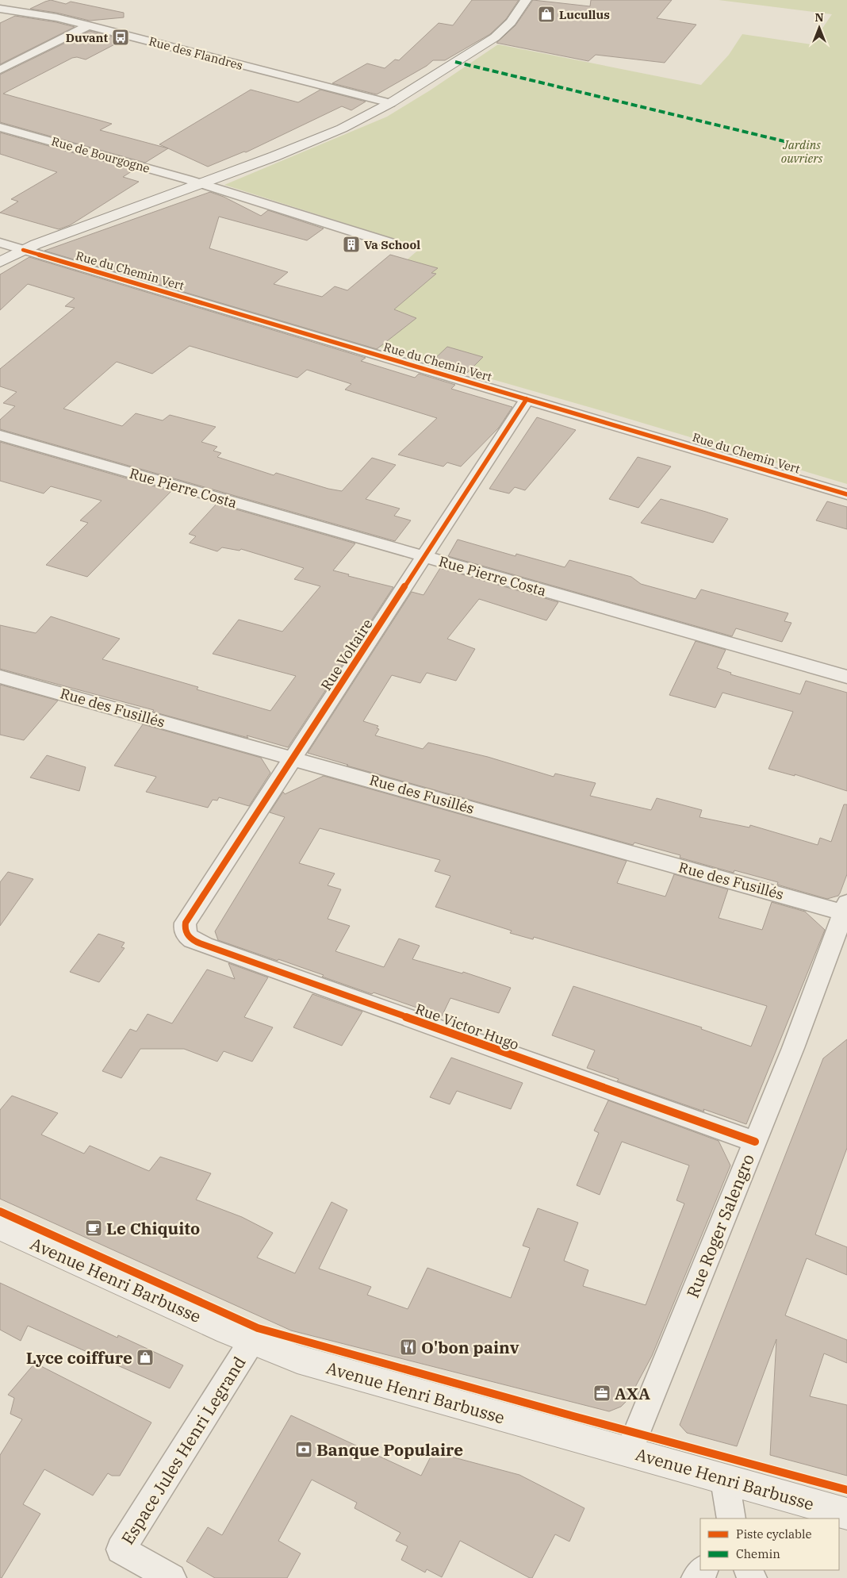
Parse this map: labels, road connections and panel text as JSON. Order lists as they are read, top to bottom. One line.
{"streets":{"main road":["Avenue Henri Barbusse"],"street":["Rue des Flandres","Rue de Bourgogne","Rue du Chemin Vert","Rue Pierre Costa","Rue Voltaire","Rue des Fusillés","Rue Victor Hugo","Rue Roger Salengro","Espace Jules Henri Legrand"]},"crossings":[["Rue du Chemin Vert","Rue Voltaire"],["Rue Pierre Costa","Rue Voltaire"],["Rue Voltaire","Rue des Fusillés"],["Rue Voltaire","Rue Victor Hugo"],["Rue des Fusillés","Rue Roger Salengro"],["Rue Victor Hugo","Rue Roger Salengro"],["Rue Roger Salengro","Avenue Henri Barbusse"],["Avenue Henri Barbusse","Espace Jules Henri Legrand"]],"parks":["Jardins ouvriers"],"places":{"shop":["Lucullus","Lyce coiffure"],"bus stop":["Duvant"],"building":["Va School"],"cafe":["Le Chiquito"],"restaurant":["O'bon painv"],"office":["AXA"],"bank":["Banque Populaire"]},"legend":["Piste cyclable","Chemin"],"north":"top"}
